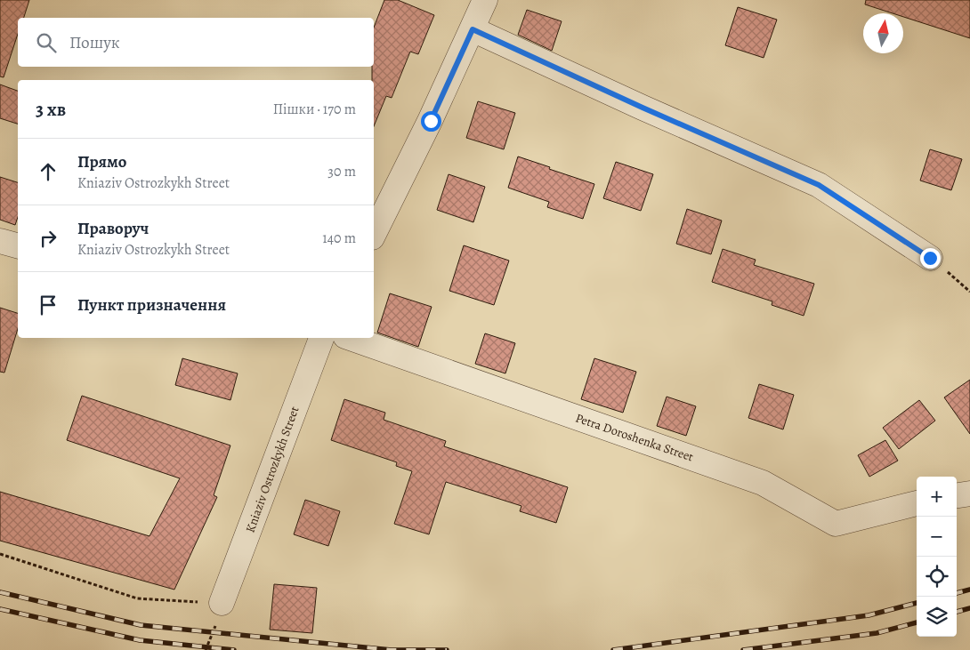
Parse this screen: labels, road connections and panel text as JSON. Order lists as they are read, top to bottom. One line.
{"streets":{"street":["Petra Doroshenka Street","Kniaziv Ostrozkykh Street"]},"north":"top","page":{"search":"Пошук","heading":["3 хв","Пішки · 170 m"],"list":[["Прямо","Kniaziv Ostrozkykh Street","30 m"],["Праворуч","Kniaziv Ostrozkykh Street","140 m"],"Пункт призначення"],"map_buttons":["+","−"]}}
